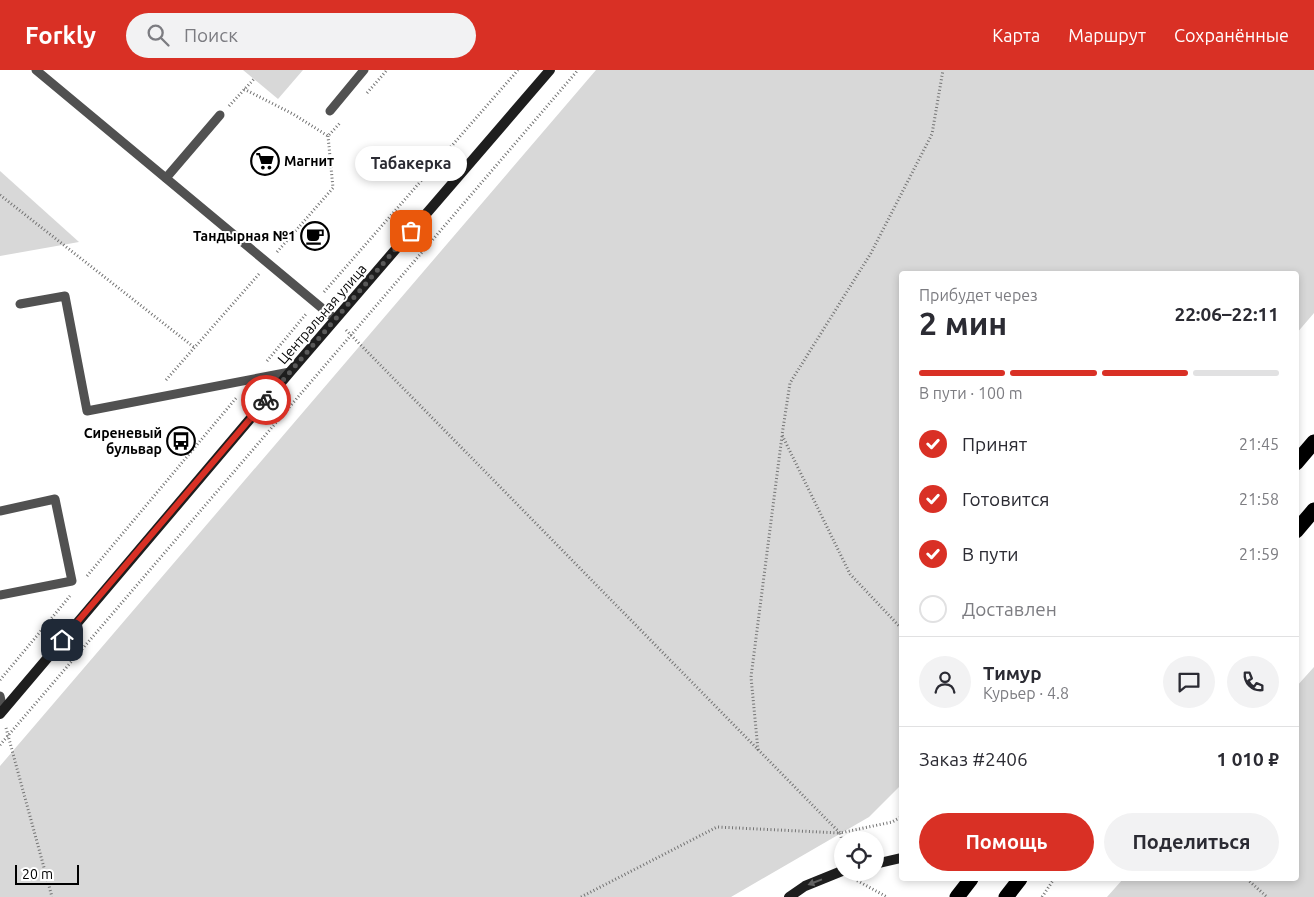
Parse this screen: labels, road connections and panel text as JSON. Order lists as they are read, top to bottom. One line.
{"streets":{"main road":["Центральная улица"]},"places":{"supermarket":["Магнит"],"other":["Табакерка"],"cafe":["Тандырная №1"],"bus stop":["Сиреневый бульвар"]},"scale_bar":"20 m","page":{"header":"Forkly","search":"Поиск","nav":["Карта","Маршрут","Сохранённые"],"bubble":"Табакерка","heading":["2 мин","Прибудет через","22:06–22:11"],"panel":["Тимур","Курьер · 4.8","Заказ #2406","1 010 ₽"],"bar":"В пути · 100 m","list":[["Принят","21:45"],["Готовится","21:58"],["В пути","21:59"],"Доставлен"],"buttons":["Помощь","Поделиться"],"scale":"20 m"}}
